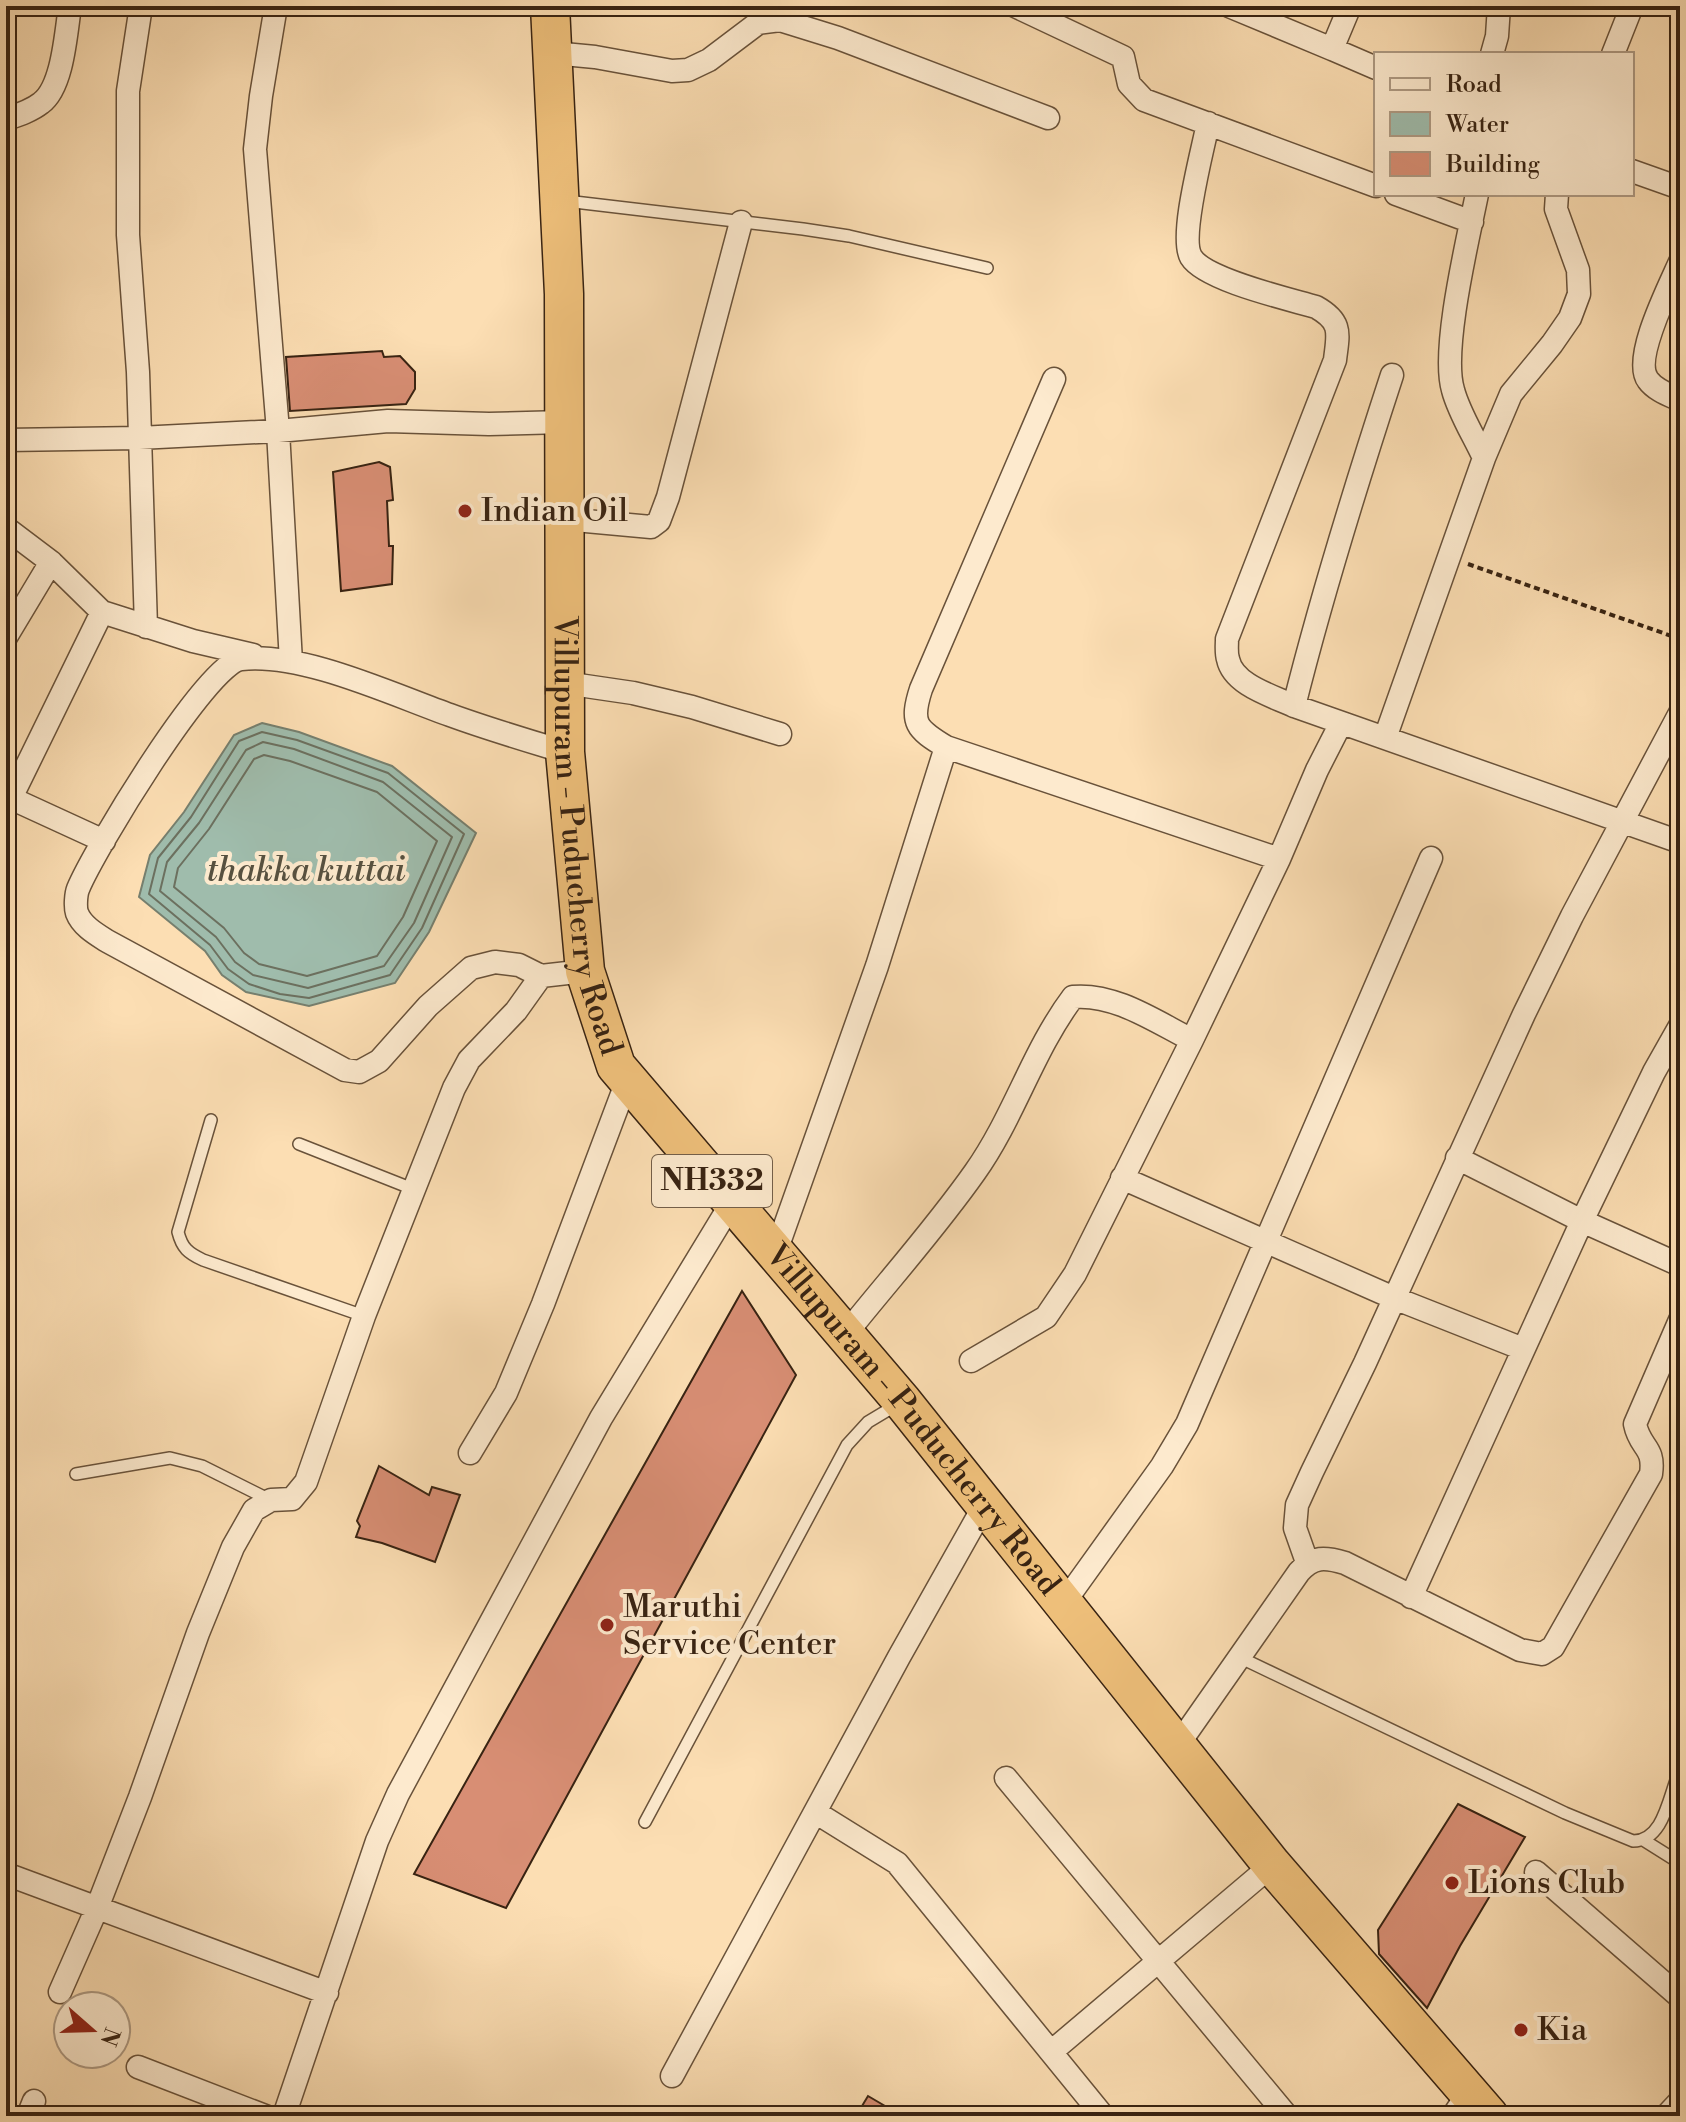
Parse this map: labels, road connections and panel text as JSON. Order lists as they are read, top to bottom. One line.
{"streets":{"highway":["Villupuram - Puducherry Road","NH332"]},"water":["thakka kuttai"],"places":["Indian Oil","Maruthi Service Center","Lions Club","Kia"],"legend":["Road","Water","Building"],"north":"right"}
